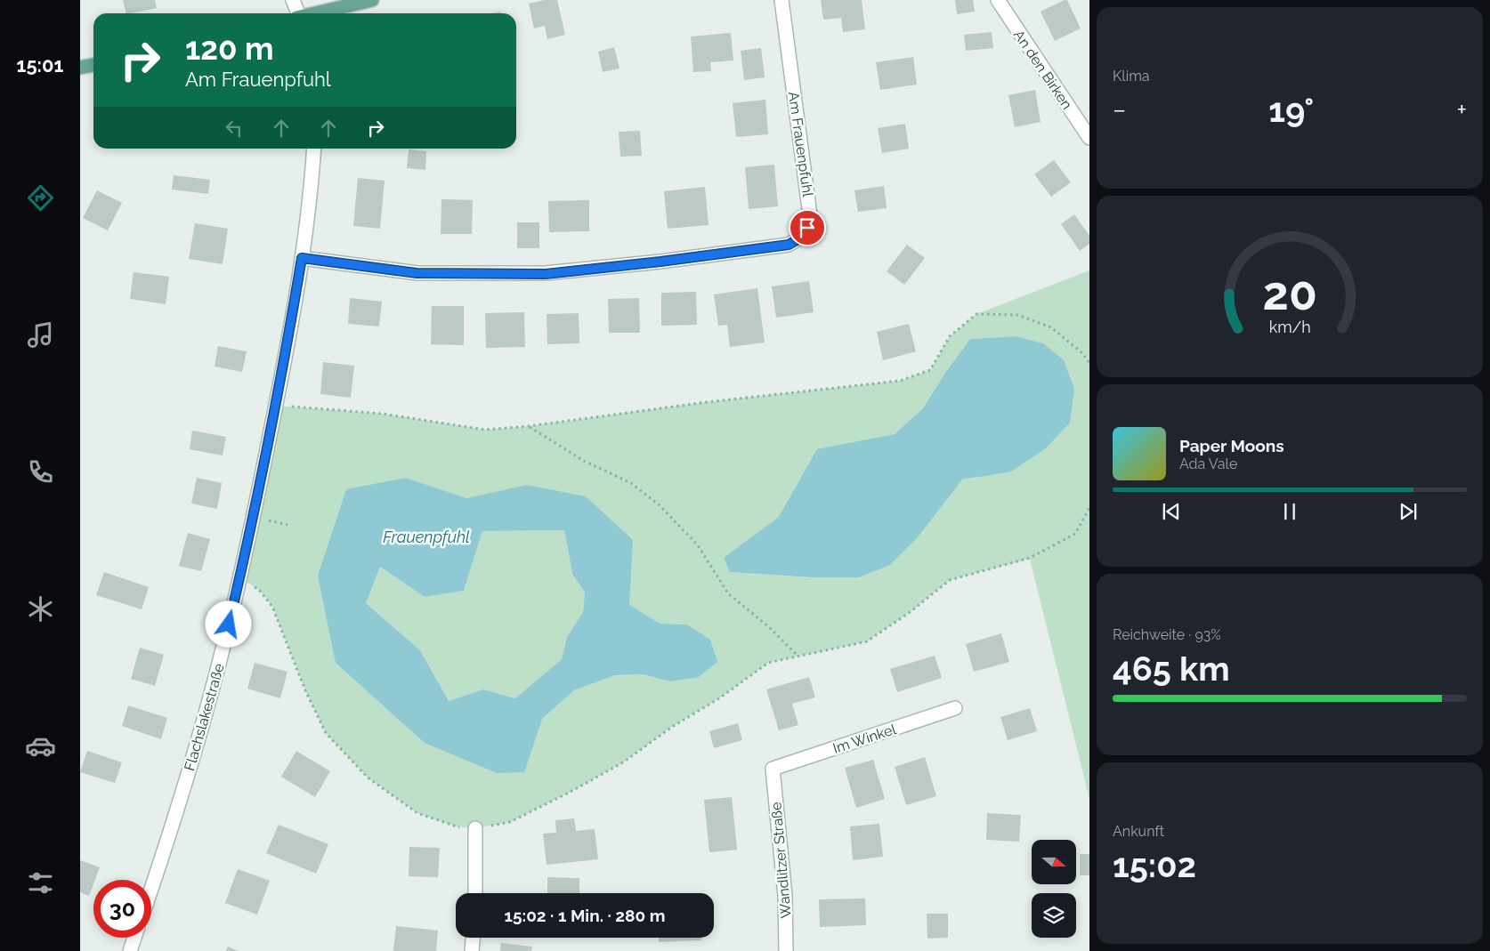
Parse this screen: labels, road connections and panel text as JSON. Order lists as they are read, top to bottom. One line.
{"streets":{"street":["An den Birken","Am Frauenpfuhl","Flachslakestraße","Im Winkel","Wandlitzer Straße"]},"crossings":[["Am Frauenpfuhl","Flachslakestraße"],["Im Winkel","Wandlitzer Straße"]],"water":["Frauenpfuhl"],"north":"right","page":{"tabs":"15:01","tile":["Klima",["Reichweite · 93%","465 km"],["Ankunft","15:02"]],"turn":["120 m","Am Frauenpfuhl"],"heat":["−","19°","+"],"song":["Paper Moons","Ada Vale"],"limit":"30","trip":"15:02 · 1 Min. · 280 m","gauge":["20","km/h"]}}
